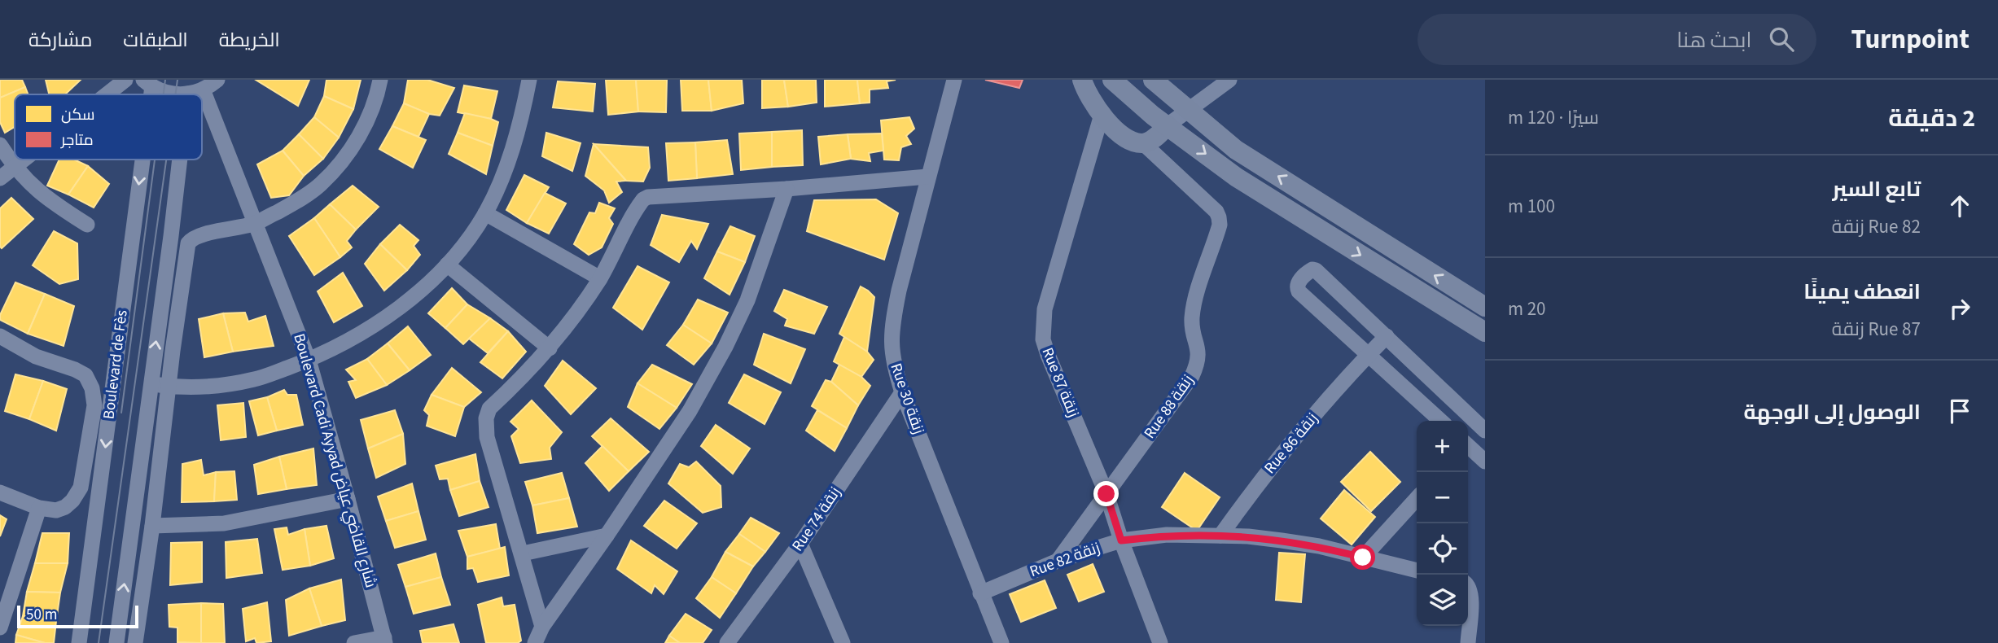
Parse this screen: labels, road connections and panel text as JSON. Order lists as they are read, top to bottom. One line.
{"streets":{"street":["Boulevard de Fès","Rue 87 زنقة","Rue 30 زنقة","Rue 88 زنقة","Rue 86 زنقة","Boulevard Cadi Ayyad شارع القاضي عياض","Rue 74 زنقة","Rue 82 زنقة"]},"crossings":[["Rue 87 زنقة","Rue 88 زنقة"],["Rue 87 زنقة","Rue 82 زنقة"],["Rue 30 زنقة","Rue 74 زنقة"],["Rue 30 زنقة","Rue 82 زنقة"],["Rue 88 زنقة","Rue 82 زنقة"],["Rue 86 زنقة","Rue 82 زنقة"]],"legend":["سكن","متاجر"],"scale_bar":"50 m","page":{"header":"Turnpoint","search":"ابحث هنا","nav":["الخريطة","الطبقات","مشاركة"],"heading":["2 دقيقة","سيرًا · 120 m"],"list":[["تابع السير","Rue 82 زنقة","100 m"],["انعطف يمينًا","Rue 87 زنقة","20 m"],"الوصول إلى الوجهة"],"map_buttons":["+","−"],"scale":"50 m"}}
